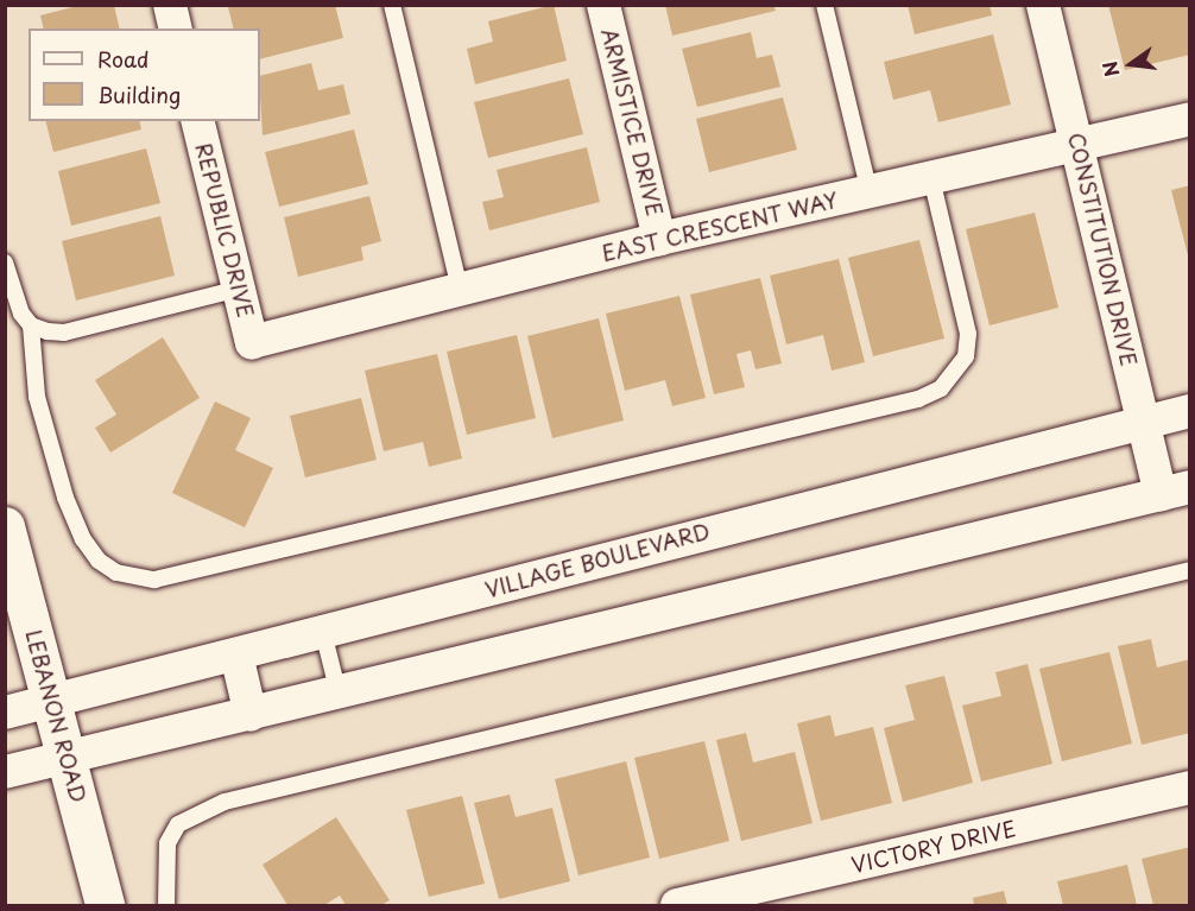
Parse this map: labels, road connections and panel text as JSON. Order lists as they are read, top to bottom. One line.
{"streets":{"main road":["LEBANON ROAD"],"street":["ARMISTICE DRIVE","EAST CRESCENT WAY","REPUBLIC DRIVE","CONSTITUTION DRIVE","VILLAGE BOULEVARD","VICTORY DRIVE"]},"crossings":[["ARMISTICE DRIVE","EAST CRESCENT WAY"],["EAST CRESCENT WAY","REPUBLIC DRIVE"],["EAST CRESCENT WAY","CONSTITUTION DRIVE"],["CONSTITUTION DRIVE","VILLAGE BOULEVARD"],["VILLAGE BOULEVARD","LEBANON ROAD"]],"legend":["Road","Building"],"north":"left"}
